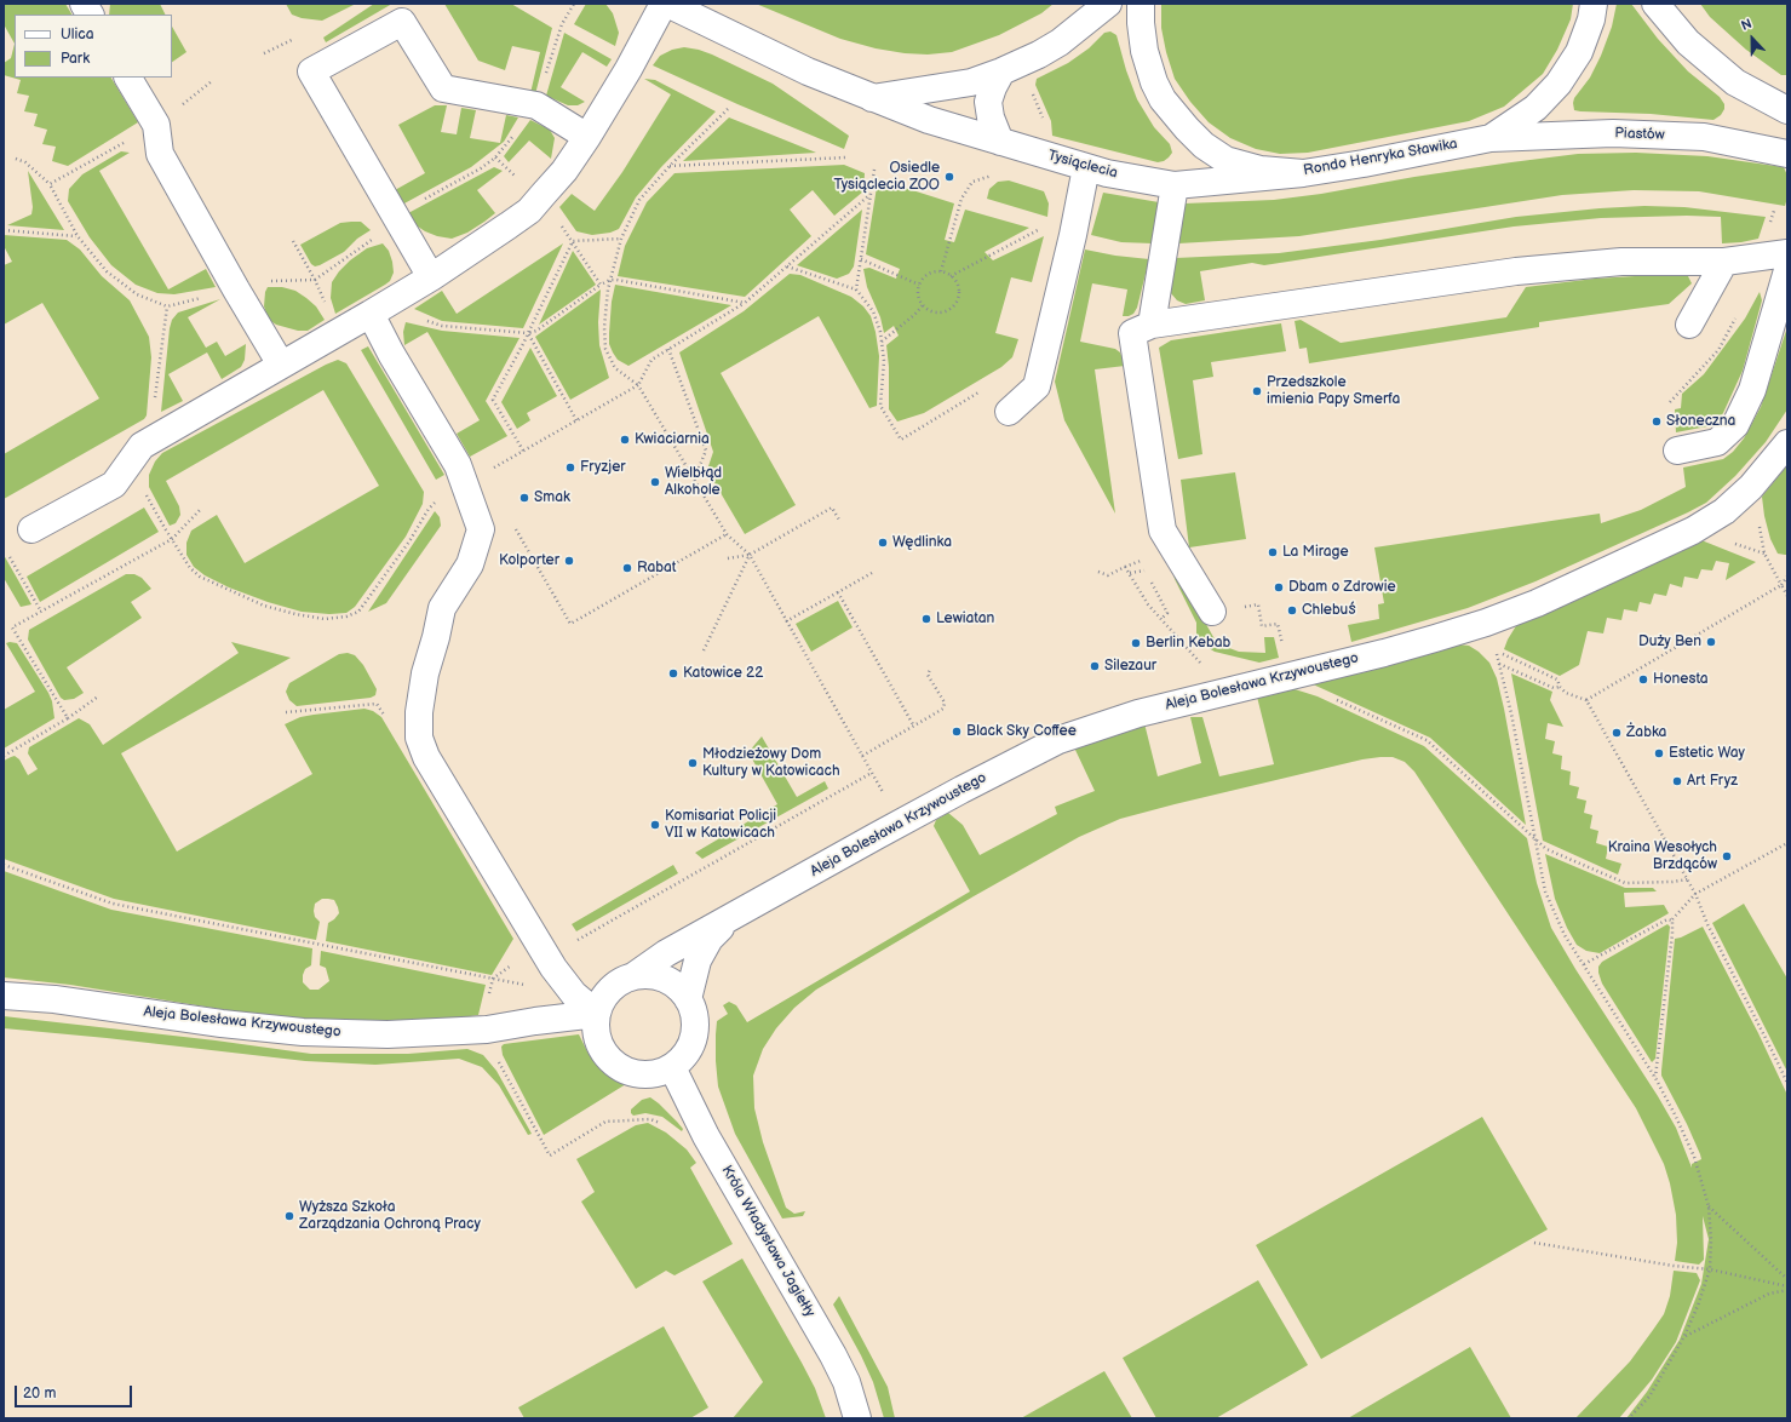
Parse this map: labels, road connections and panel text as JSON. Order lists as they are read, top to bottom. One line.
{"streets":{"street":["Piastów","Rondo Henryka Sławika","Tysiąclecia","Aleja Bolesława Krzywoustego","Króla Władysława Jagiełły"]},"crossings":[["Piastów","Rondo Henryka Sławika"],["Rondo Henryka Sławika","Tysiąclecia"],["Aleja Bolesława Krzywoustego","Króla Władysława Jagiełły"]],"places":["Osiedle Tysiąclecia ZOO","Przedszkole imienia Papy Smerfa","Słoneczna","Kwiaciarnia","Fryzjer","Wielbłąd Alkohole","Smak","Wędlinka","La Mirage","Kolporter","Rabat","Dbam o Zdrowie","Chlebuś","Lewiatan","Duży Ben","Berlin Kebab","Silezaur","Katowice 22","Honesta","Black Sky Coffee","Żabka","Estetic Way","Młodzieżowy Dom Kultury w Katowicach","Art Fryz","Komisariat Policji VII w Katowicach","Kraina Wesołych Brzdąców","Wyższa Szkoła Zarządzania Ochroną Pracy"],"legend":["Ulica","Park"],"scale_bar":"20 m","north":"top"}
